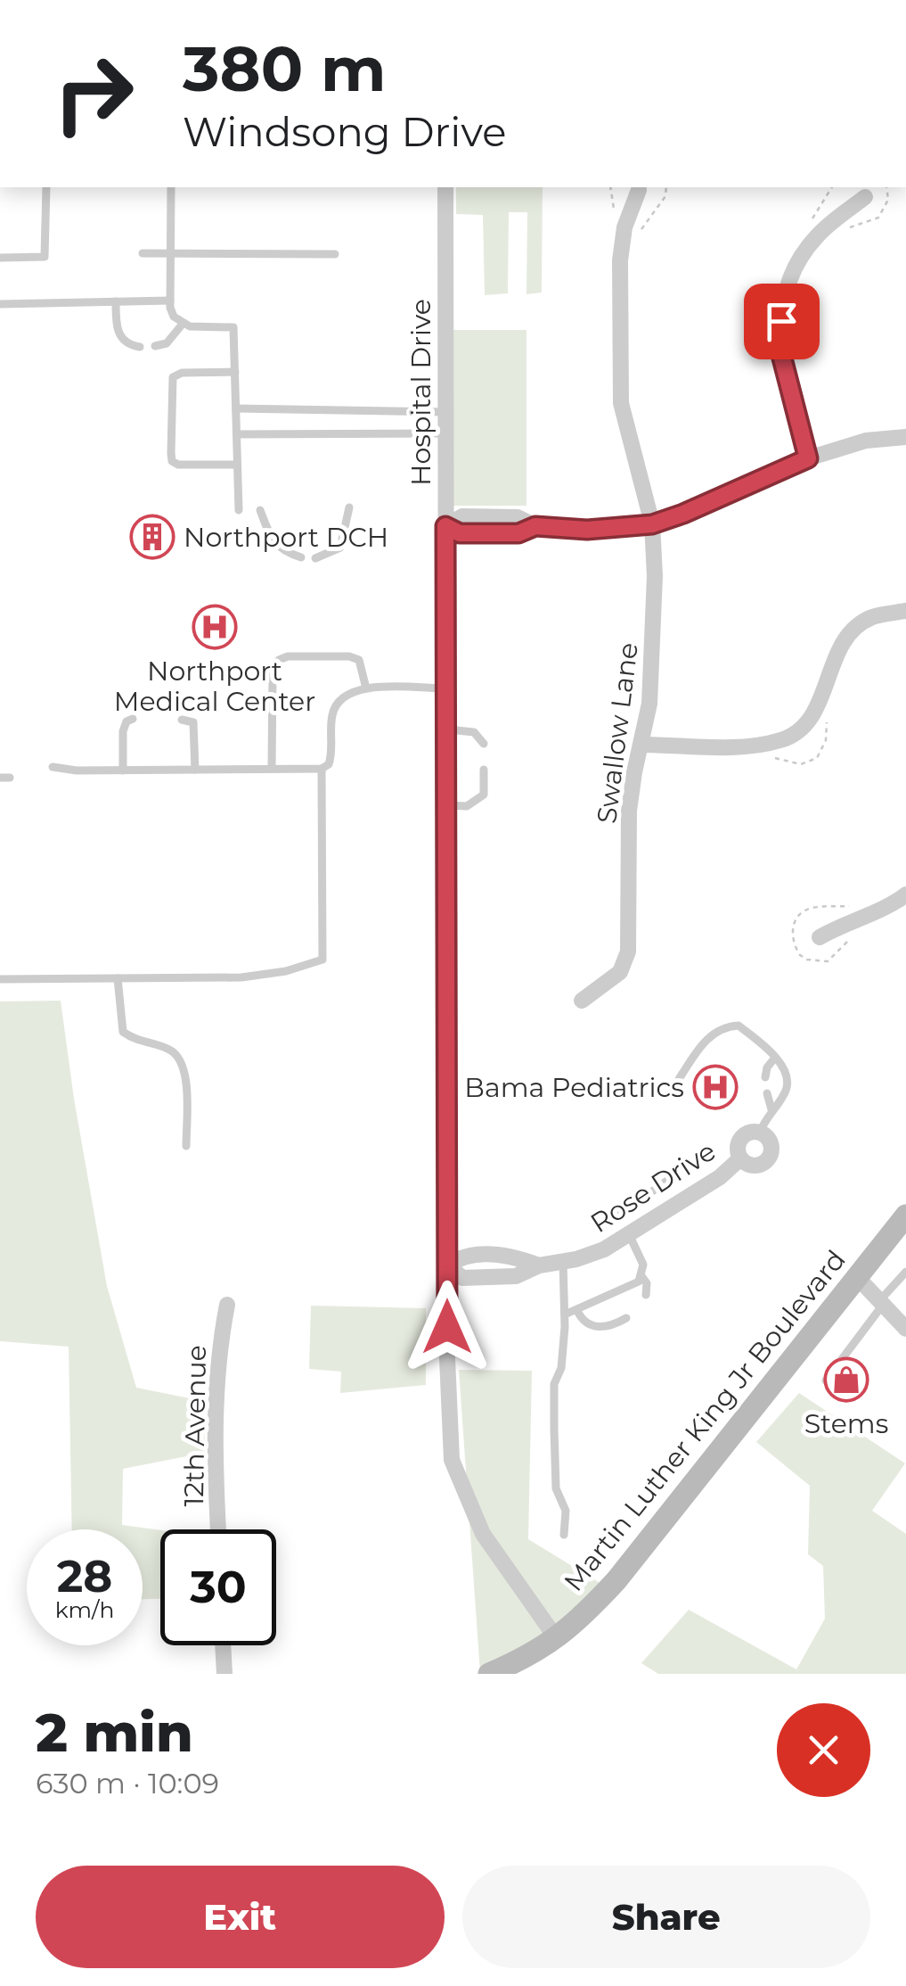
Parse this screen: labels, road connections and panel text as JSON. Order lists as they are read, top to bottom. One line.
{"streets":{"main road":["Martin Luther King Jr Boulevard"],"street":["Hospital Drive","Swallow Lane","Rose Drive","12th Avenue"]},"crossings":[["Hospital Drive","Rose Drive"],["Hospital Drive","Martin Luther King Jr Boulevard"]],"places":{"building":["Northport DCH"],"hospital":["Northport Medical Center","Bama Pediatrics"],"shop":["Stems"]},"page":{"turn":["380 m","Windsong Drive"],"speed":"28 km/h","limit":"30","heading":["2 min","630 m · 10:09"],"buttons":["Exit","Share"]}}
